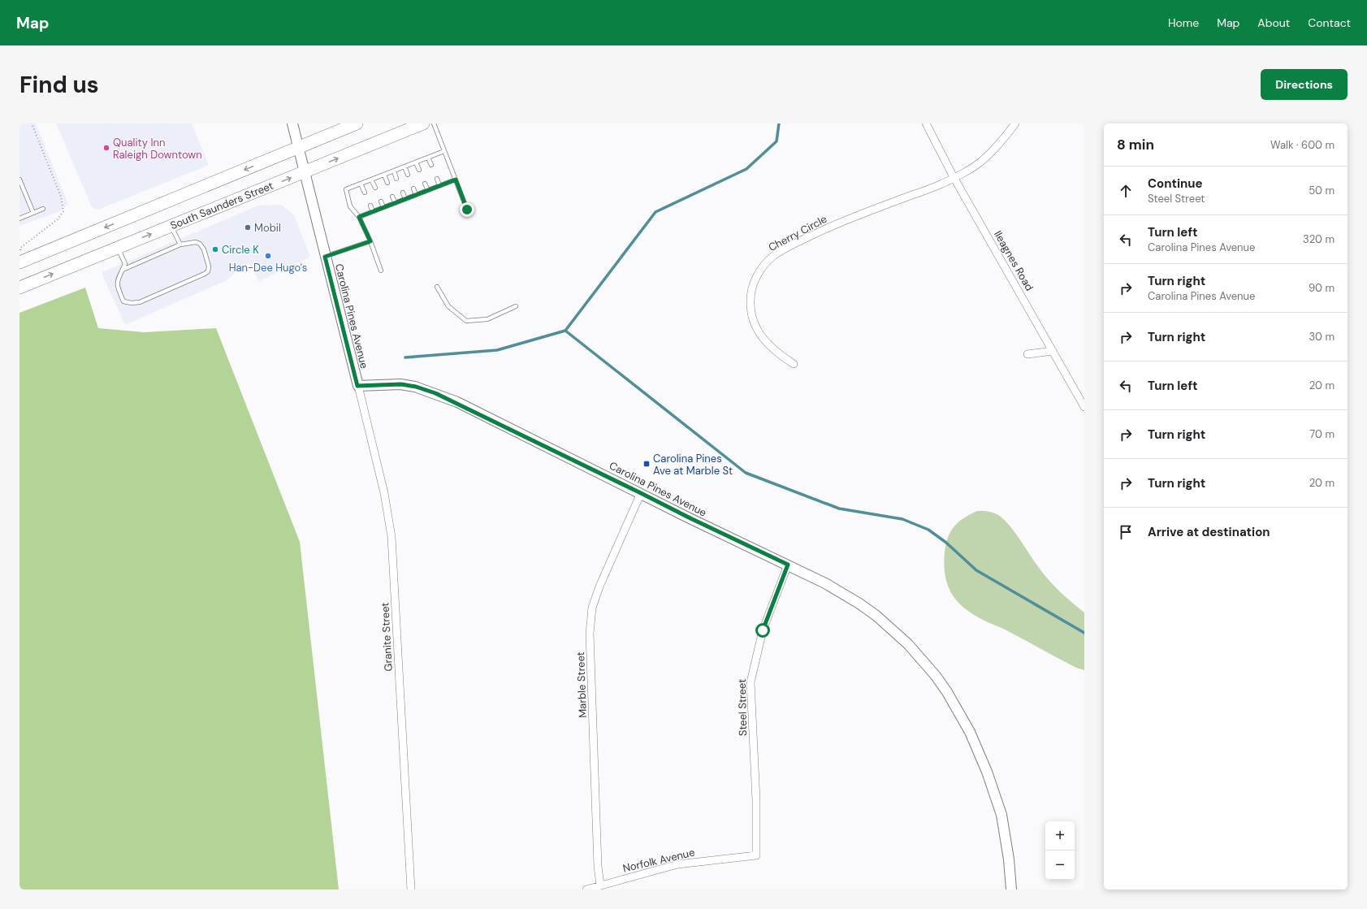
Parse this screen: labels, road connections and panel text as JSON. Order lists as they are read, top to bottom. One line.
{"streets":{"highway":["South Saunders Street"],"street":["Cherry Circle","Ileagnes Road","Carolina Pines Avenue","Granite Street","Marble Street","Steel Street","Norfolk Avenue"]},"crossings":[["South Saunders Street","Carolina Pines Avenue"],["Cherry Circle","Ileagnes Road"],["Carolina Pines Avenue","Granite Street"],["Carolina Pines Avenue","Marble Street"],["Carolina Pines Avenue","Steel Street"],["Marble Street","Norfolk Avenue"],["Steel Street","Norfolk Avenue"]],"places":{"other":["Quality Inn Raleigh Downtown","Mobil","Circle K","Han-Dee Hugo's"],"transit":["Carolina Pines Ave at Marble St"]},"page":{"header":"Map","nav":["Home","Map","About","Contact"],"buttons":"Directions","title":"Find us","heading":["8 min","Walk · 600 m"],"list":[["Continue","Steel Street","50 m"],["Turn left","Carolina Pines Avenue","320 m"],["Turn right","Carolina Pines Avenue","90 m"],["Turn right","30 m"],["Turn left","20 m"],["Turn right","70 m"],["Turn right","20 m"],"Arrive at destination"],"map_buttons":["+","−"]}}
